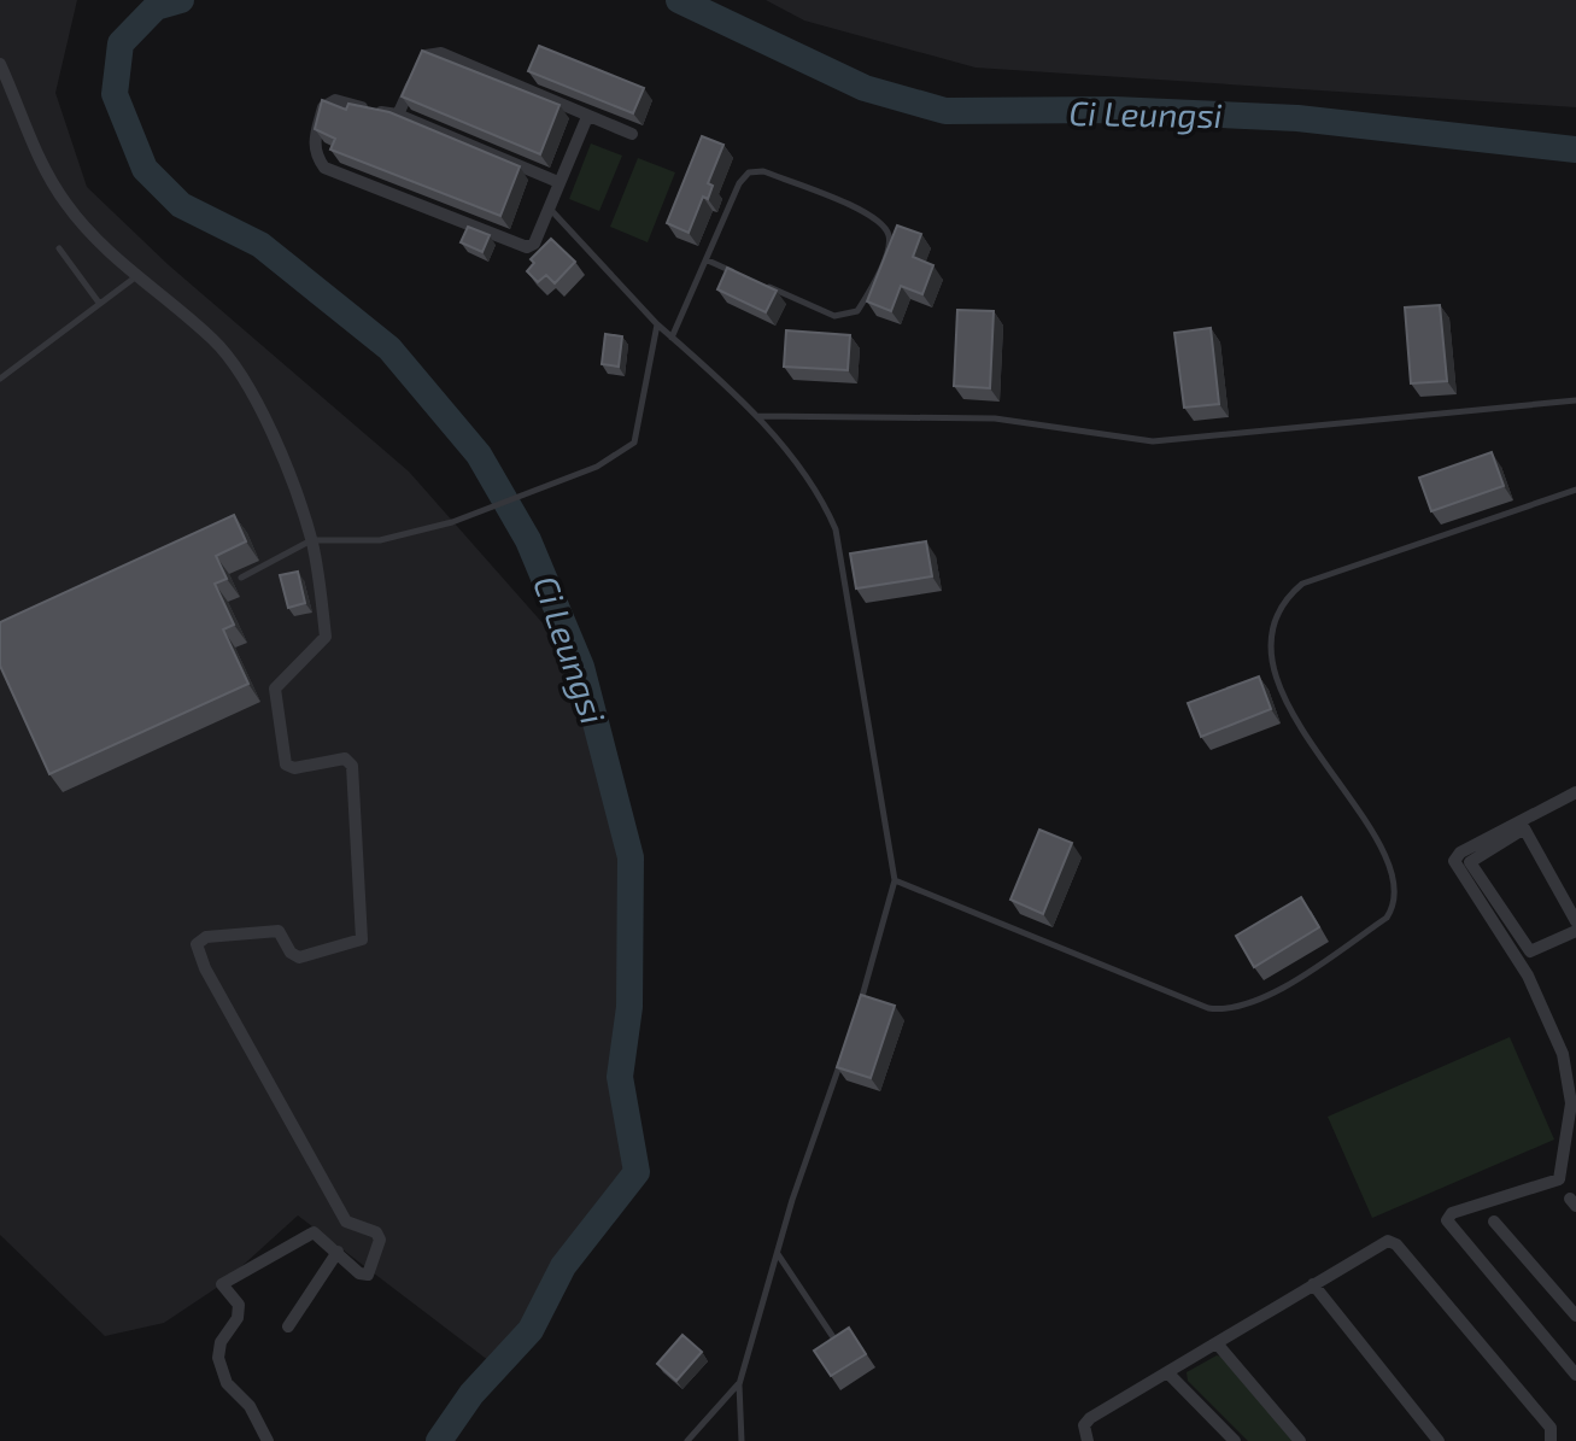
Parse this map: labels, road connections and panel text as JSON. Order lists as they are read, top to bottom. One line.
{"water":["Ci Leungsi"]}
